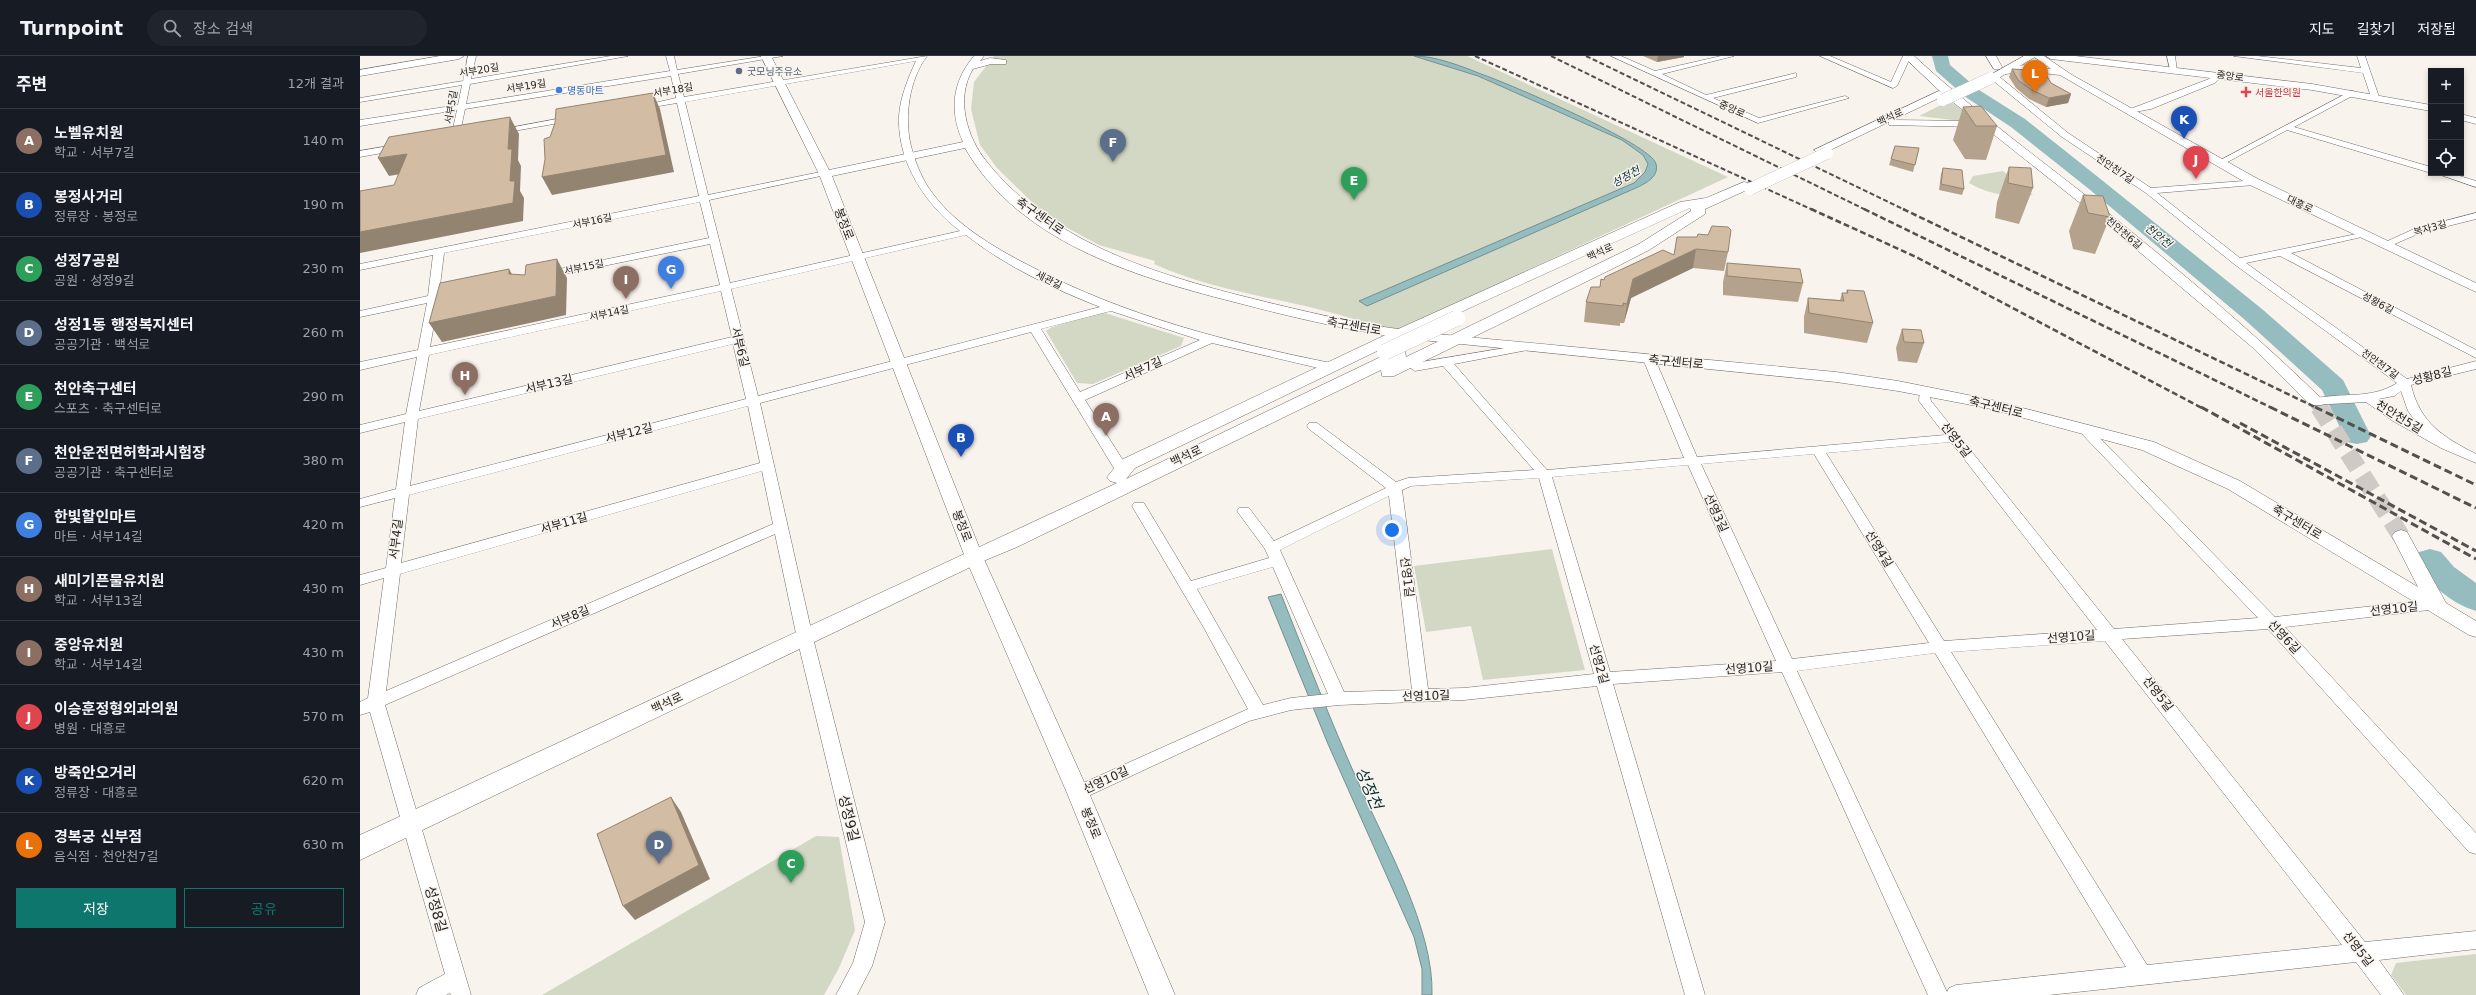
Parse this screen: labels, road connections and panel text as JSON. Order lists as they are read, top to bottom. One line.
{"streets":{"main road":["백석로"],"street":["서부20길","중앙로","서부19길","서부18길","서부5길","천안천7길","대흥로","축구센터로","서부16길","봉정로","복자3길","천안천6길","서부15길","세관길","성황6길","서부14길","서부6길","서부7길","성황8길","서부13길","천안천5길","서부12길","선영5길","선영3길","서부11길","서부4길","선영4길","선영1길","선영10길","서부8길","선영6길","선영2길","성정9길","성정8길"]},"crossings":[["서부20길","서부5길"],["서부19길","서부5길"],["서부19길","봉정로"],["서부19길","서부6길"],["서부18길","봉정로"],["서부18길","세관길"],["서부18길","서부6길"],["백석로","봉정로"],["백석로","서부6길"],["백석로","서부4길"],["백석로","성정9길"],["백석로","성정8길"],["천안천7길","성황8길"],["대흥로","복자3길"],["축구센터로","선영5길"],["축구센터로","선영3길"],["축구센터로","선영10길"],["축구센터로","선영6길"],["서부16길","봉정로"],["서부16길","서부6길"],["서부16길","서부4길"],["봉정로","서부14길"],["봉정로","서부12길"],["봉정로","선영10길"],["천안천6길","천안천5길"],["서부15길","서부6길"],["세관길","서부14길"],["세관길","서부7길"],["세관길","서부12길"],["서부14길","서부6길"],["서부14길","서부4길"],["서부6길","서부13길"],["서부6길","서부12길"],["서부6길","서부11길"],["서부6길","서부8길"],["서부6길","성정9길"],["성황8길","천안천5길"],["서부13길","서부4길"],["서부12길","서부4길"],["선영5길","선영10길"],["선영3길","선영10길"],["서부11길","서부4길"],["서부4길","서부8길"],["서부4길","성정8길"],["선영4길","선영10길"],["선영1길","선영10길"],["선영10길","선영6길"],["선영10길","선영2길"]],"water":["성정천","천안천"],"places":{"other":["굿모닝주유소","명동마트"],"health":["서울한의원"]},"page":{"header":"Turnpoint","search":"장소 검색","nav":["지도","길찾기","저장됨"],"heading":["주변","12개 결과"],"pins":["L","K","F","J","E","G","I","H","A","B","D","C"],"map_buttons":["+","−"],"list":[{"mark":"A","name":"노벨유치원","note":"학교 · 서부7길","value":"140 m"},{"mark":"B","name":"봉정사거리","note":"정류장 · 봉정로","value":"190 m"},{"mark":"C","name":"성정7공원","note":"공원 · 성정9길","value":"230 m"},{"mark":"D","name":"성정1동 행정복지센터","note":"공공기관 · 백석로","value":"260 m"},{"mark":"E","name":"천안축구센터","note":"스포츠 · 축구센터로","value":"290 m"},{"mark":"F","name":"천안운전면허학과시험장","note":"공공기관 · 축구센터로","value":"380 m"},{"mark":"G","name":"한빛할인마트","note":"마트 · 서부14길","value":"420 m"},{"mark":"H","name":"새미기픈물유치원","note":"학교 · 서부13길","value":"430 m"},{"mark":"I","name":"중앙유치원","note":"학교 · 서부14길","value":"430 m"},{"mark":"J","name":"이승훈정형외과의원","note":"병원 · 대흥로","value":"570 m"},{"mark":"K","name":"방죽안오거리","note":"정류장 · 대흥로","value":"620 m"},{"mark":"L","name":"경복궁 신부점","note":"음식점 · 천안천7길","value":"630 m"}],"buttons":["저장","공유"]}}
